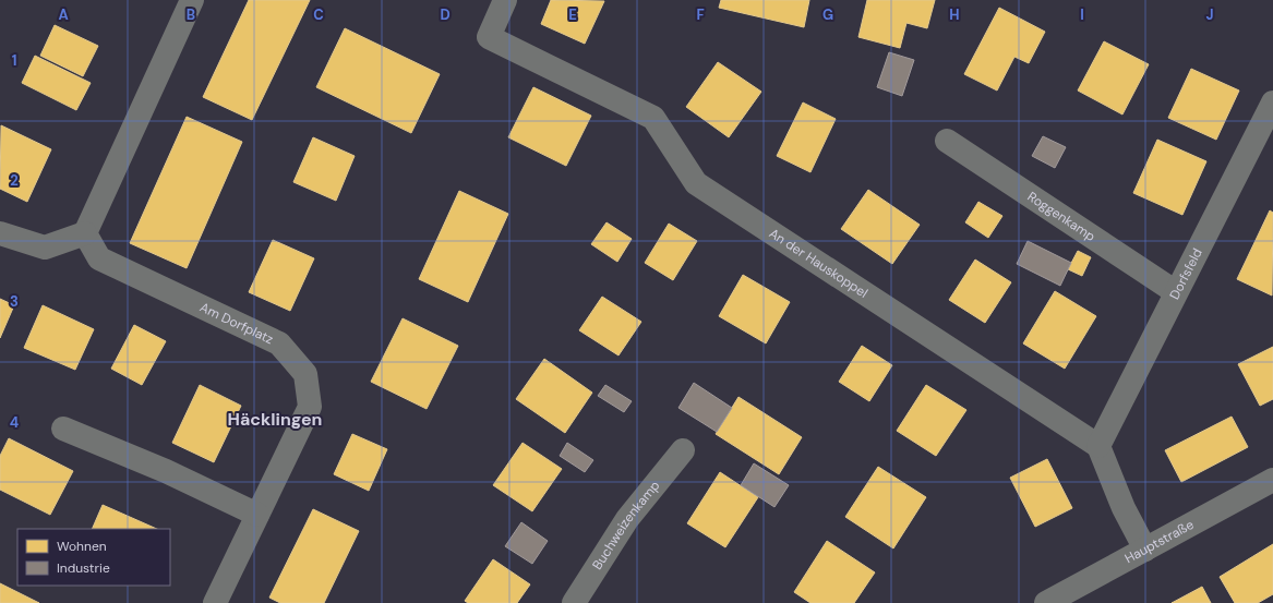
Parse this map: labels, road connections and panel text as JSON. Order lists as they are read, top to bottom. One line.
{"streets":{"street":["Roggenkamp","An der Hauskoppel","Dorfsfeld","Am Dorfplatz","Buchweizenkamp","Hauptstraße"]},"crossings":[["Roggenkamp","Dorfsfeld"],["An der Hauskoppel","Dorfsfeld"]],"districts":["Häcklingen"],"legend":["Wohnen","Industrie"],"grid":{"columns":["A","B","C","D","E","F","G","H","I","J"],"rows":["1","2","3","4"]}}
